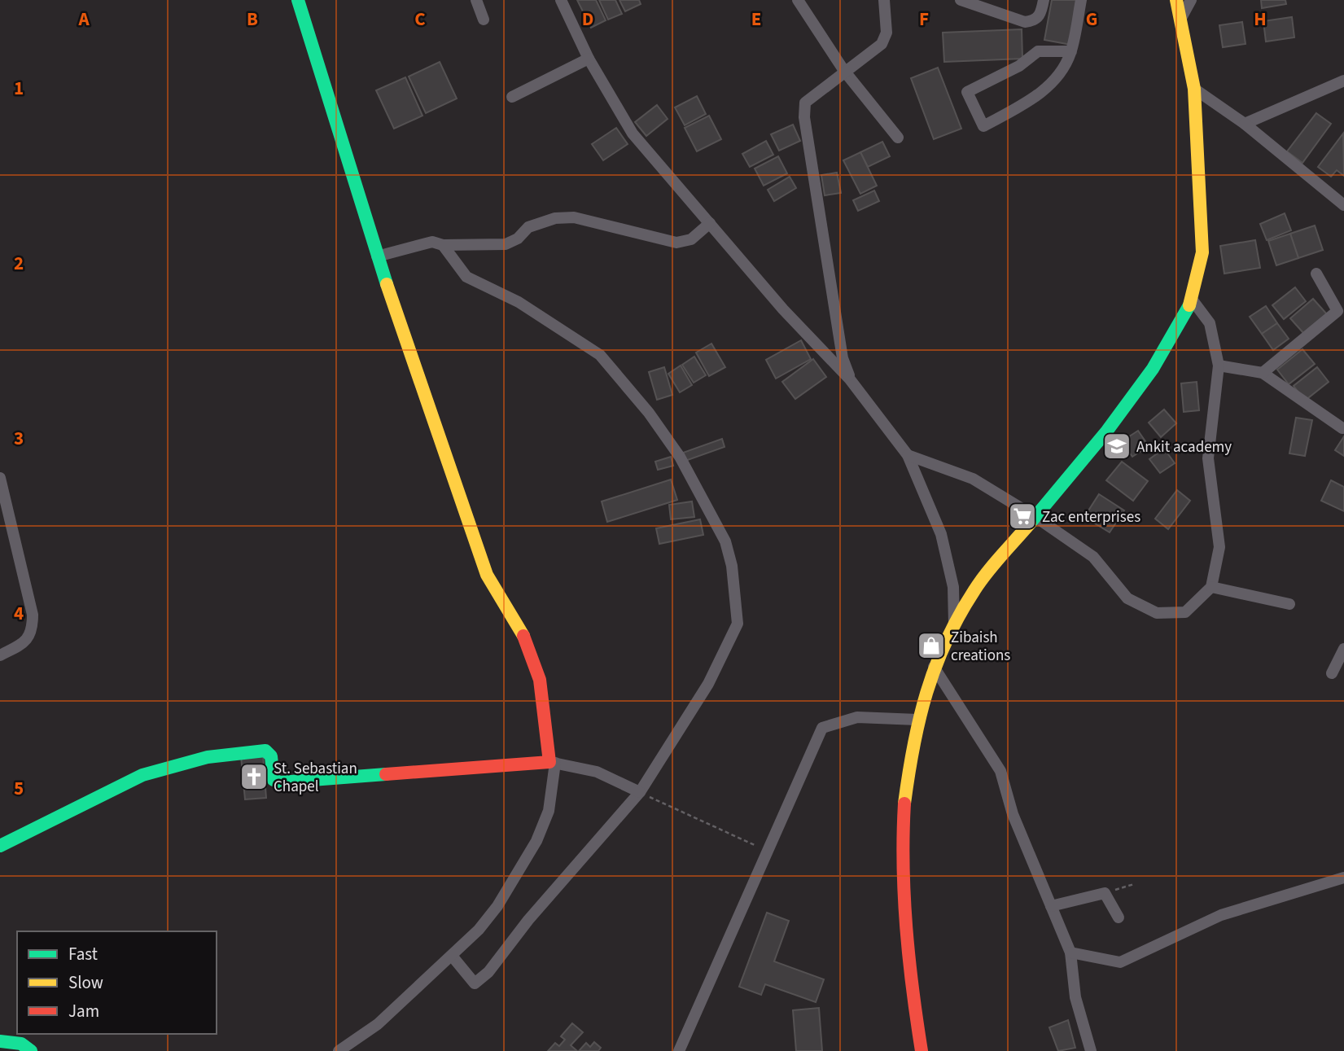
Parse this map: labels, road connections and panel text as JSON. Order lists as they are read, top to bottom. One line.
{"places":{"school or university":["Ankit academy"],"supermarket":["Zac enterprises"],"shop":["Zibaish creations"],"church":["St. Sebastian Chapel"]},"legend":["Fast","Slow","Jam"],"grid":{"columns":["A","B","C","D","E","F","G","H"],"rows":["1","2","3","4","5"]}}
